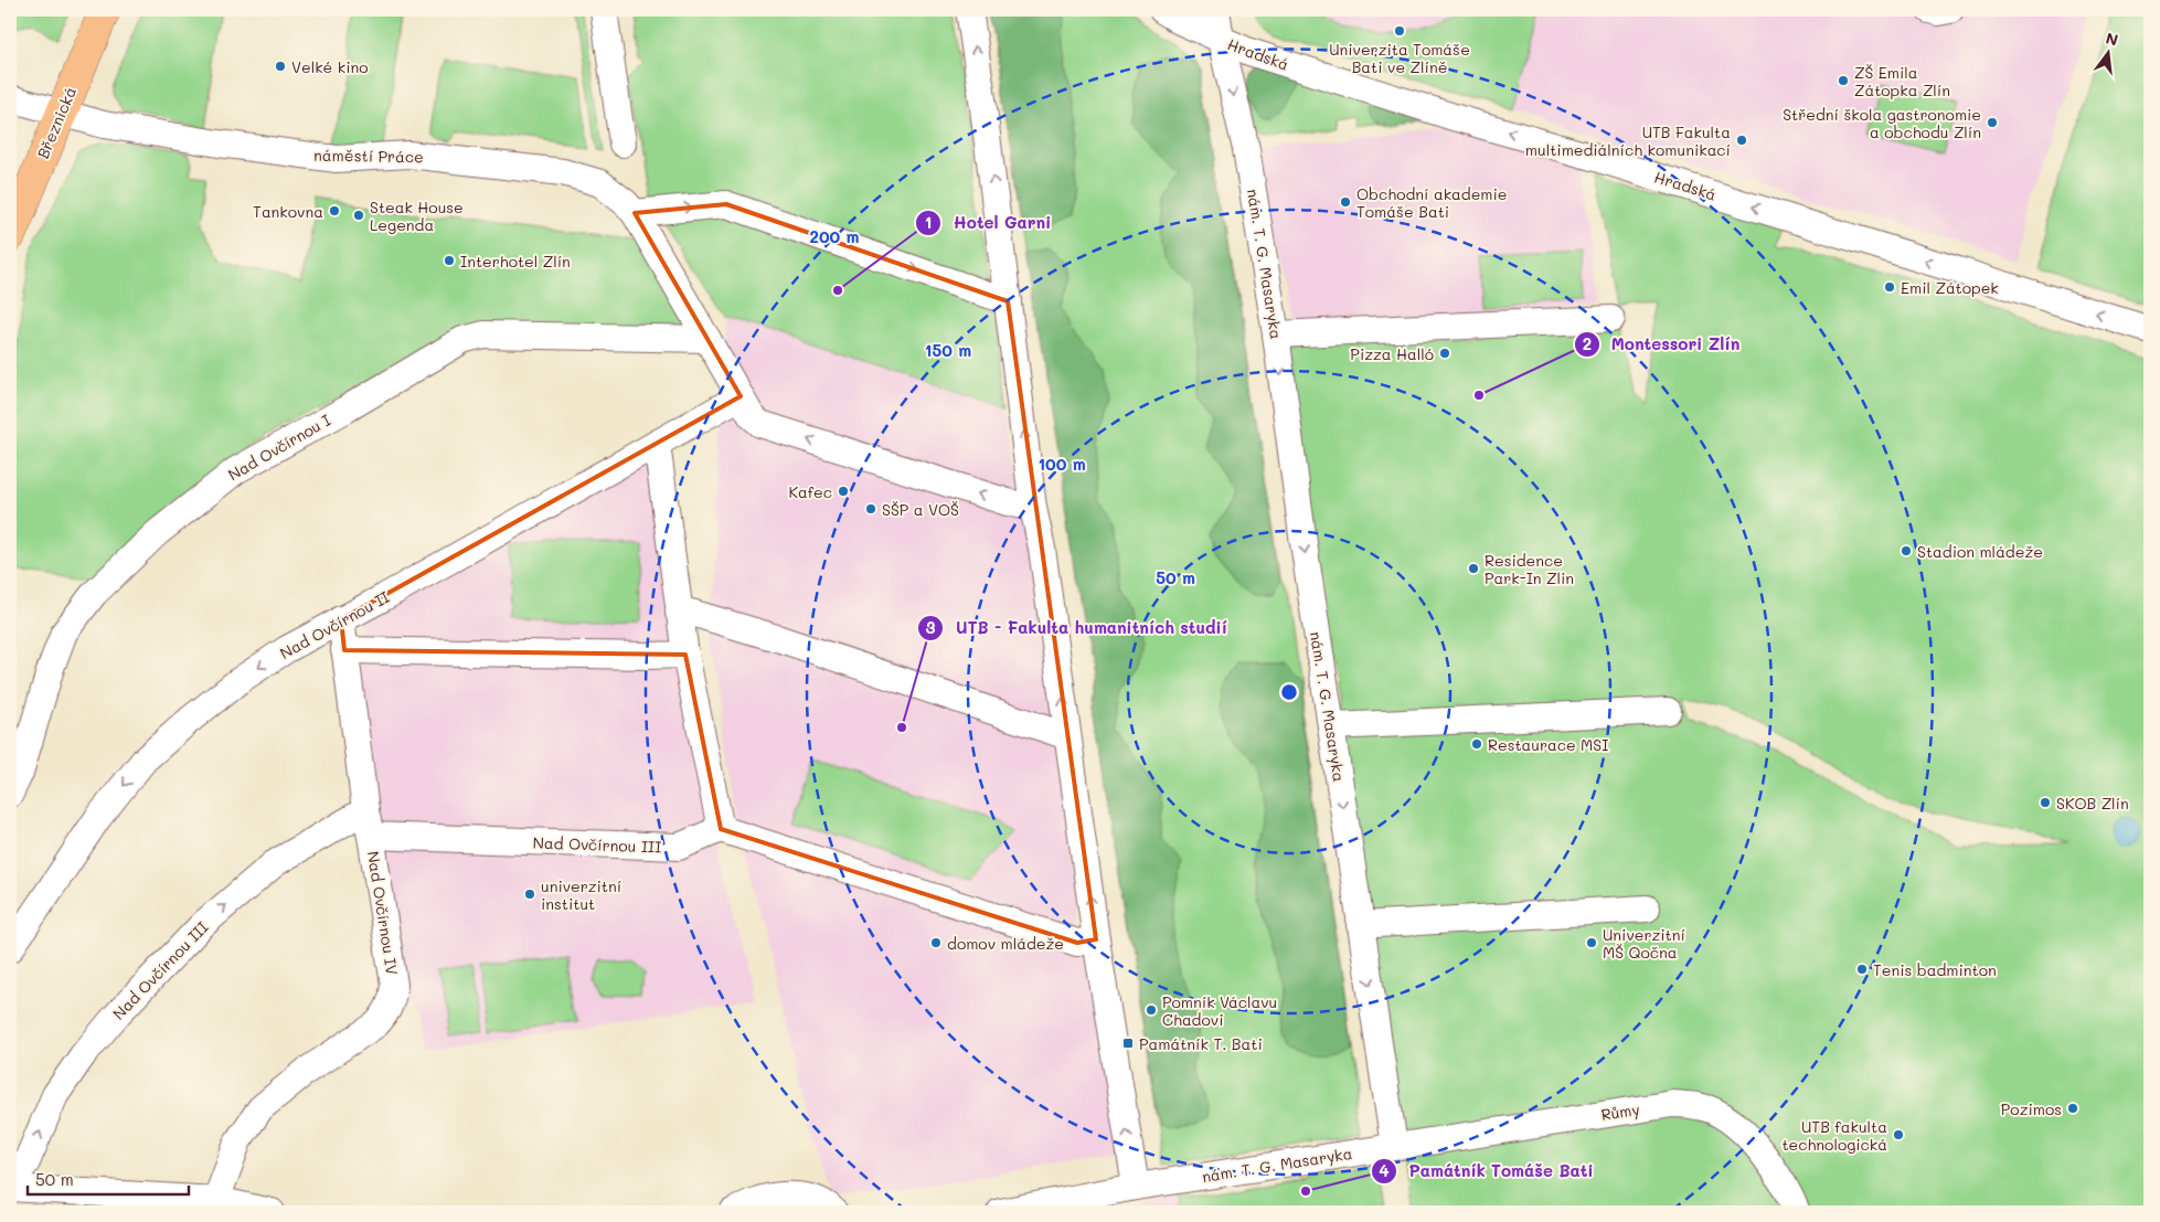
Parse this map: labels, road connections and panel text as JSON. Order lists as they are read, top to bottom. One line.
{"streets":{"main road":["Březnická"],"street":["Hradská","náměstí Práce","nám. T. G. Masaryka","Nad Ovčírnou I","Nad Ovčírnou II","Nad Ovčírnou III","Nad Ovčírnou IV","Růmy"]},"crossings":[["Hradská","nám. T. G. Masaryka"],["Březnická","náměstí Práce"],["náměstí Práce","Nad Ovčírnou I"],["náměstí Práce","Nad Ovčírnou II"],["nám. T. G. Masaryka","Růmy"],["Nad Ovčírnou II","Nad Ovčírnou IV"],["Nad Ovčírnou III","Nad Ovčírnou IV"]],"one_way":["Hradská","nám. T. G. Masaryka","Nad Ovčírnou II","Nad Ovčírnou III"],"places":{"other":["Univerzita Tomáše Bati ve Zlíně","Velké kino","ZŠ Emila Zátopka Zlín","Střední škola gastronomie a obchodu Zlín","UTB Fakulta multimediálních komunikací","Obchodní akademie Tomáše Bati","Tankovna","Steak House Legenda","Interhotel Zlín","Emil Zátopek","Hotel Garni","Pizza Halló","Montessori Zlín","Kafec","SŠP a VOŠ","Stadion mládeže","Residence Park-In Zlin","UTB - Fakulta humanitních studií","Restaurace MSI","SKOB Zlín","univerzitní institut","domov mládeže","Univerzitní MŠ Qočna","Tenis badminton","Pomník Václavu Chadovi","Pozimos","UTB fakulta technologická","Památník Tomáše Bati"],"transit":["Památník T. Bati"]},"scale_bar":"50 m","north":"top","rings":["200 m","150 m","100 m","50 m"]}
